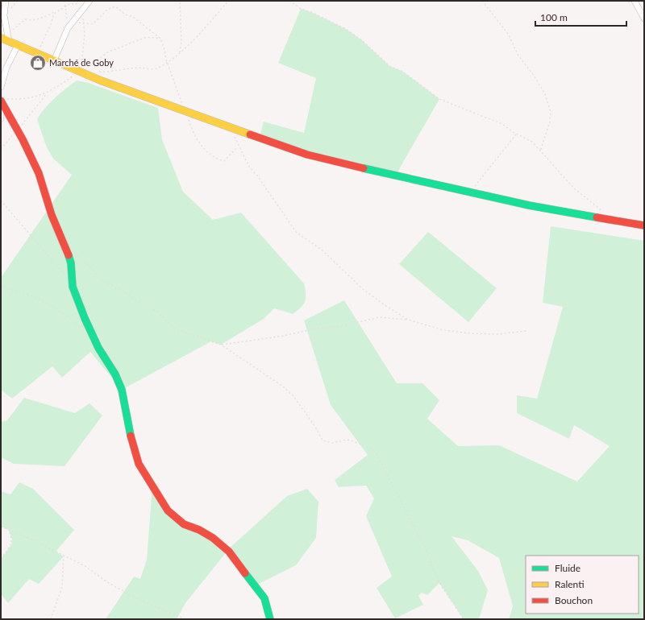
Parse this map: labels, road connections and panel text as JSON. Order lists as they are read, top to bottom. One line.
{"places":{"shop":["Marché de Goby"]},"legend":["Fluide","Ralenti","Bouchon"],"scale_bar":"100 m"}
